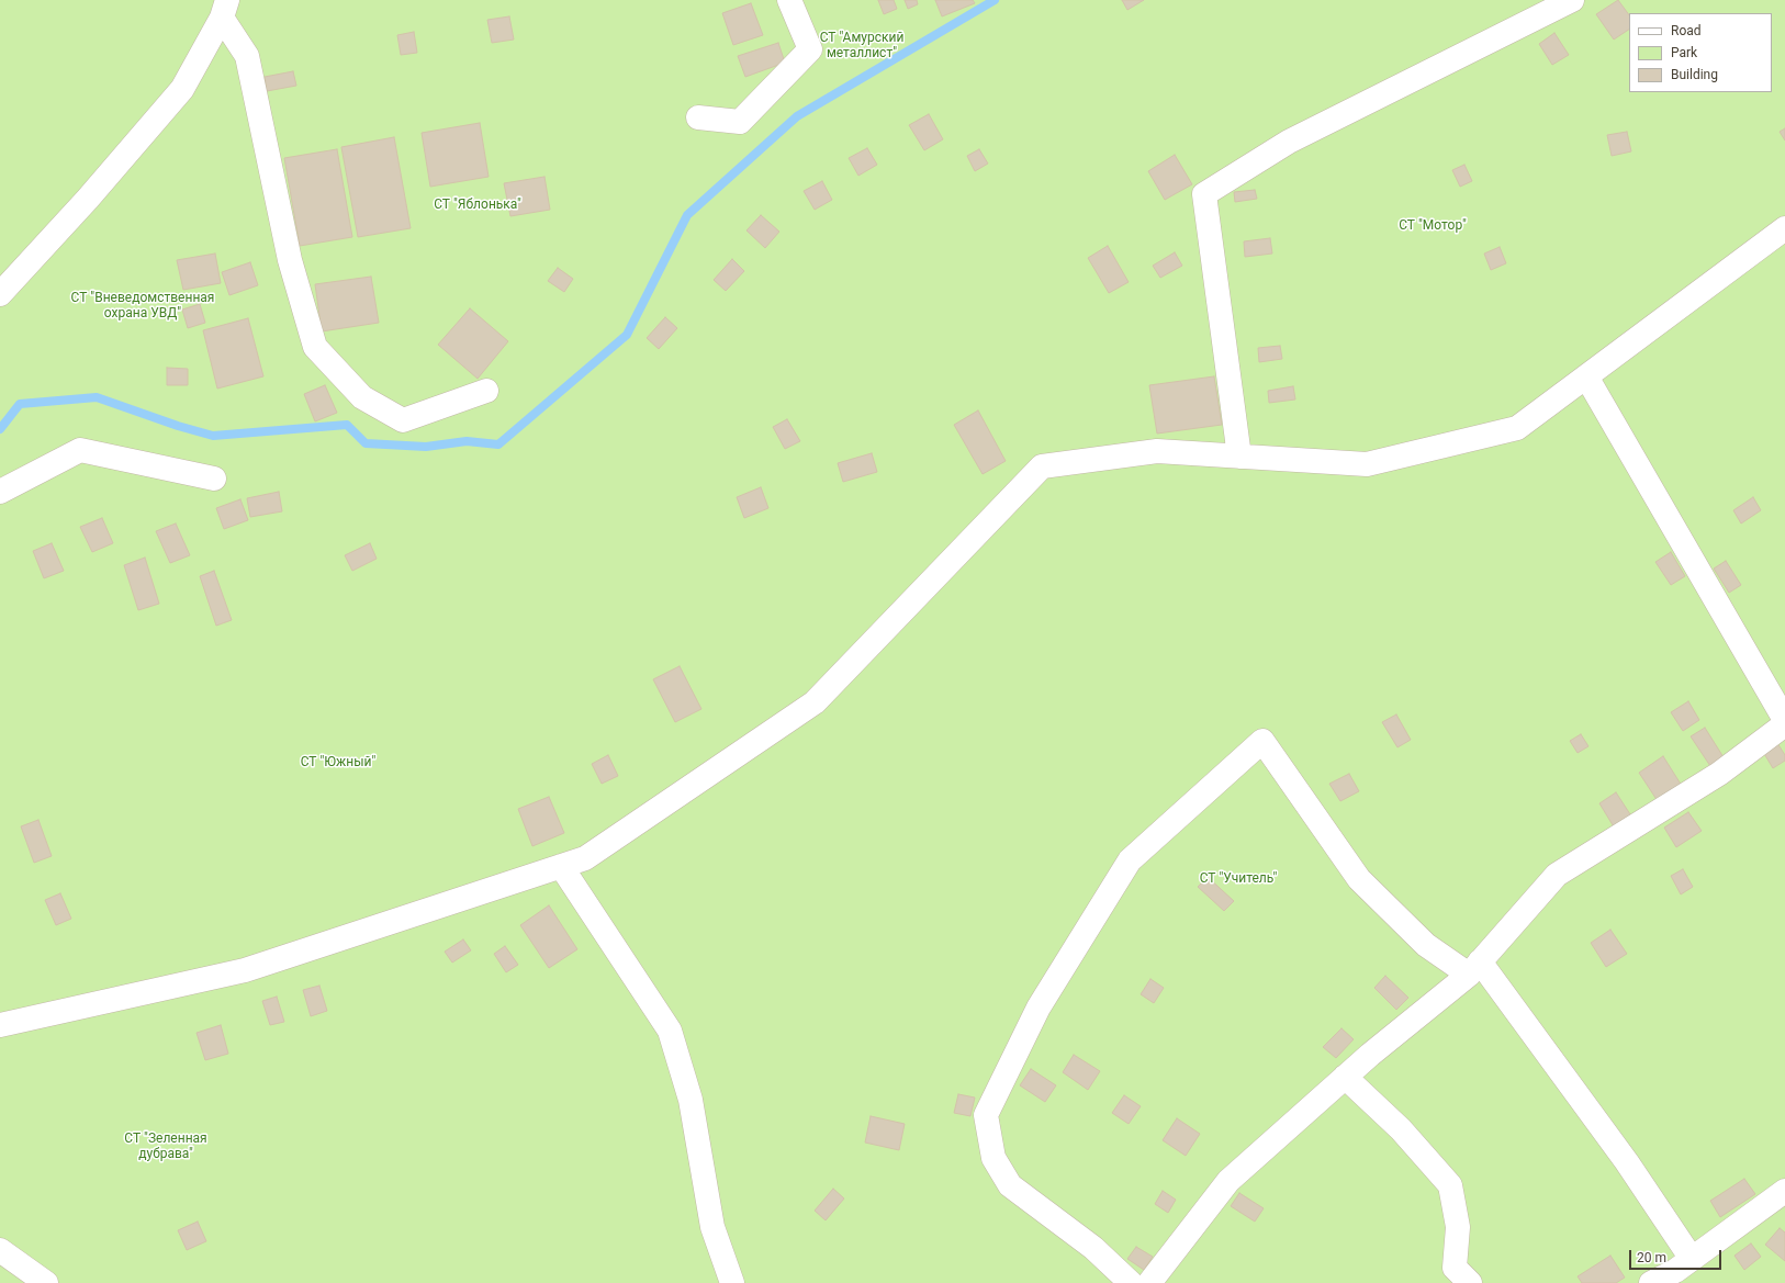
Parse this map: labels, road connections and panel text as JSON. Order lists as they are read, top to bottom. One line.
{"parks":["СТ \"Амурский металлист\"","СТ \"Яблонька\"","СТ \"Мотор\"","СТ \"Вневедомственная охрана УВД\"","СТ \"Южный\"","СТ \"Учитель\"","СТ \"Зеленная дубрава\""],"legend":["Road","Park","Building"],"scale_bar":"20 m"}
